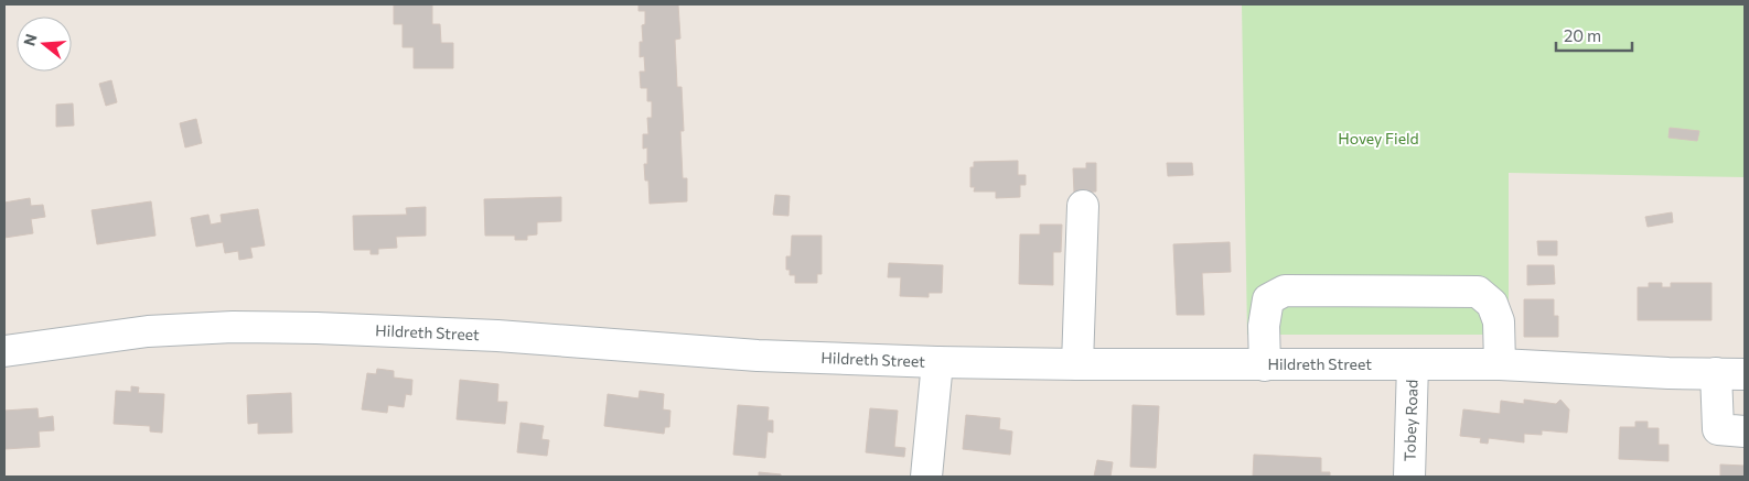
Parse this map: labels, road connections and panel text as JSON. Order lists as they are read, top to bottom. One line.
{"streets":{"street":["Hildreth Street","Tobey Road"]},"crossings":[["Hildreth Street","Tobey Road"]],"parks":["Hovey Field"],"scale_bar":"20 m","north":"left"}
